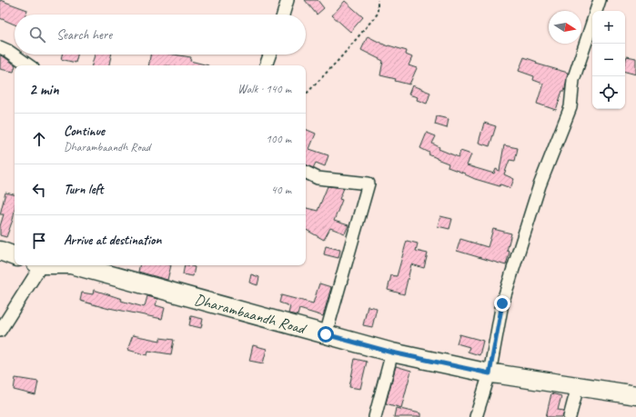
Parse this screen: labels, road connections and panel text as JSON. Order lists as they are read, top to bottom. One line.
{"streets":{"main road":["Dharambaandh Road"]},"north":"right","page":{"map_buttons":["+","−"],"search":"Search here","heading":["2 min","Walk · 140 m"],"list":[["Continue","Dharambaandh Road","100 m"],["Turn left","40 m"],"Arrive at destination"]}}
